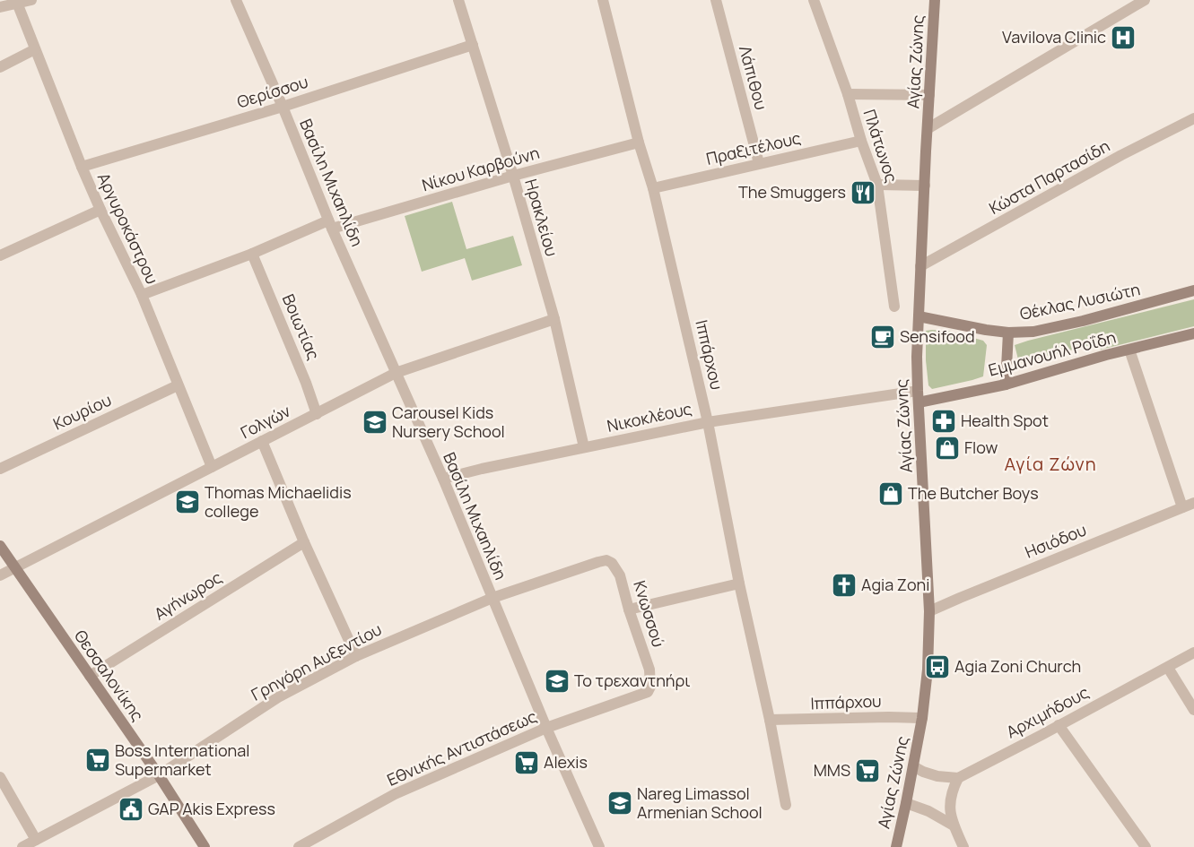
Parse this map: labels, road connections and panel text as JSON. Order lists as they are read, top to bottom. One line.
{"streets":{"street":["Αγίας Ζώνης","Λάπιθου","Θερίσσου","Πλάτωνος","Πραξιτέλους","Νίκου Καρβούνη","Κώστα Παρτασίδη","Βασίλη Μιχαηλίδη","Ηρακλείου","Αργυροκάστρου","Θέκλας Λυσιώτη","Βοιωτίας","Εμμανουήλ Ροΐδη","Ιππάρχου","Κουρίου","Νικοκλέους","Γολγών","Ησιόδου","Αγήνωρος","Κνωσσού","Γρηγόρη Αυξεντίου","Θεσσαλονίκης","Αρχιμήδους","Εθνικής Αντιστάσεως"]},"crossings":[["Αγίας Ζώνης","Κώστα Παρτασίδη"],["Αγίας Ζώνης","Θέκλας Λυσιώτη"],["Αγίας Ζώνης","Εμμανουήλ Ροΐδη"],["Αγίας Ζώνης","Ιππάρχου"],["Αγίας Ζώνης","Νικοκλέους"],["Αγίας Ζώνης","Ησιόδου"],["Λάπιθου","Πραξιτέλους"],["Θερίσσου","Βασίλη Μιχαηλίδη"],["Θερίσσου","Ηρακλείου"],["Θερίσσου","Αργυροκάστρου"],["Πλάτωνος","Πραξιτέλους"],["Πραξιτέλους","Ιππάρχου"],["Νίκου Καρβούνη","Βασίλη Μιχαηλίδη"],["Νίκου Καρβούνη","Ηρακλείου"],["Νίκου Καρβούνη","Αργυροκάστρου"],["Νίκου Καρβούνη","Βοιωτίας"],["Νίκου Καρβούνη","Ιππάρχου"],["Βασίλη Μιχαηλίδη","Νικοκλέους"],["Βασίλη Μιχαηλίδη","Γολγών"],["Βασίλη Μιχαηλίδη","Γρηγόρη Αυξεντίου"],["Βασίλη Μιχαηλίδη","Εθνικής Αντιστάσεως"],["Ηρακλείου","Νικοκλέους"],["Ηρακλείου","Γολγών"],["Αργυροκάστρου","Κουρίου"],["Αργυροκάστρου","Γολγών"],["Βοιωτίας","Γολγών"],["Ιππάρχου","Νικοκλέους"],["Γολγών","Θεσσαλονίκης"],["Αγήνωρος","Θεσσαλονίκης"],["Κνωσσού","Γρηγόρη Αυξεντίου"],["Κνωσσού","Εθνικής Αντιστάσεως"],["Γρηγόρη Αυξεντίου","Θεσσαλονίκης"]],"districts":["Αγία Ζώνη"],"places":{"hospital":["Vavilova Clinic"],"restaurant":["The Smuggers"],"cafe":["Sensifood"],"pharmacy":["Health Spot"],"school or university":["Carousel Kids Nursery School","Thomas Michaelidis college","Το τρεχαντηήρι","Nareg Limassol Armenian School"],"shop":["Flow","The Butcher Boys"],"church":["Agia Zoni"],"bus stop":["Agia Zoni Church"],"supermarket":["Boss International Supermarket","Alexis","MMS"],"public building":["GAP Akis Express"]}}
